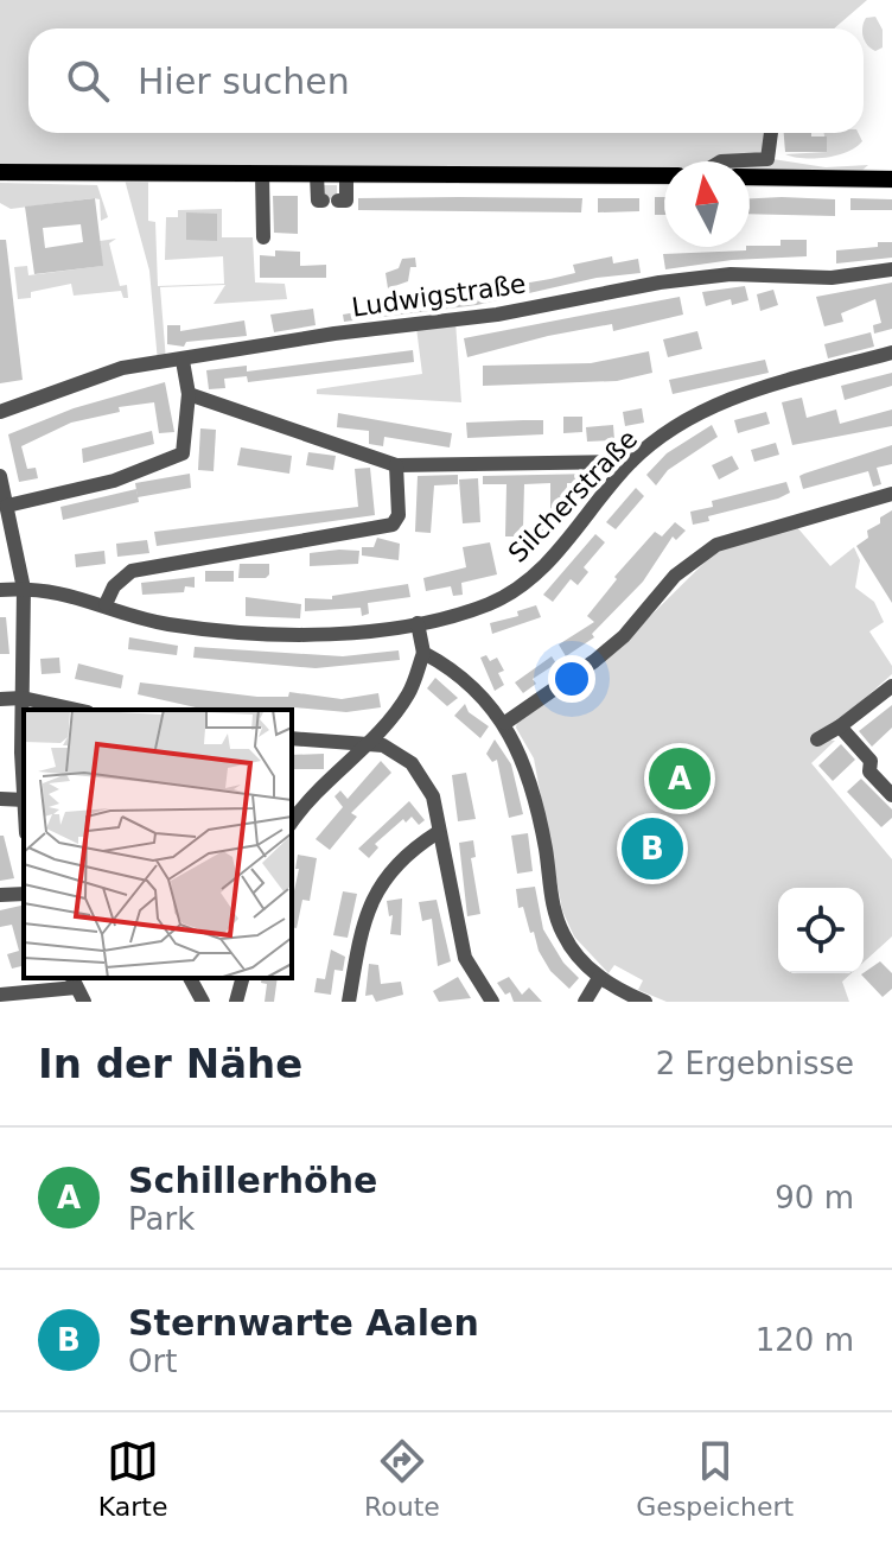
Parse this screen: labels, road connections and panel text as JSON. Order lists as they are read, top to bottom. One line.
{"streets":{"street":["Ludwigstraße","Silcherstraße"]},"north":"top","page":{"search":"Hier suchen","pins":["A","B"],"heading":["In der Nähe","2 Ergebnisse"],"list":[{"mark":"A","name":"Schillerhöhe","note":"Park","value":"90 m"},{"mark":"B","name":"Sternwarte Aalen","note":"Ort","value":"120 m"}],"nav":["Karte","Route","Gespeichert"]}}
